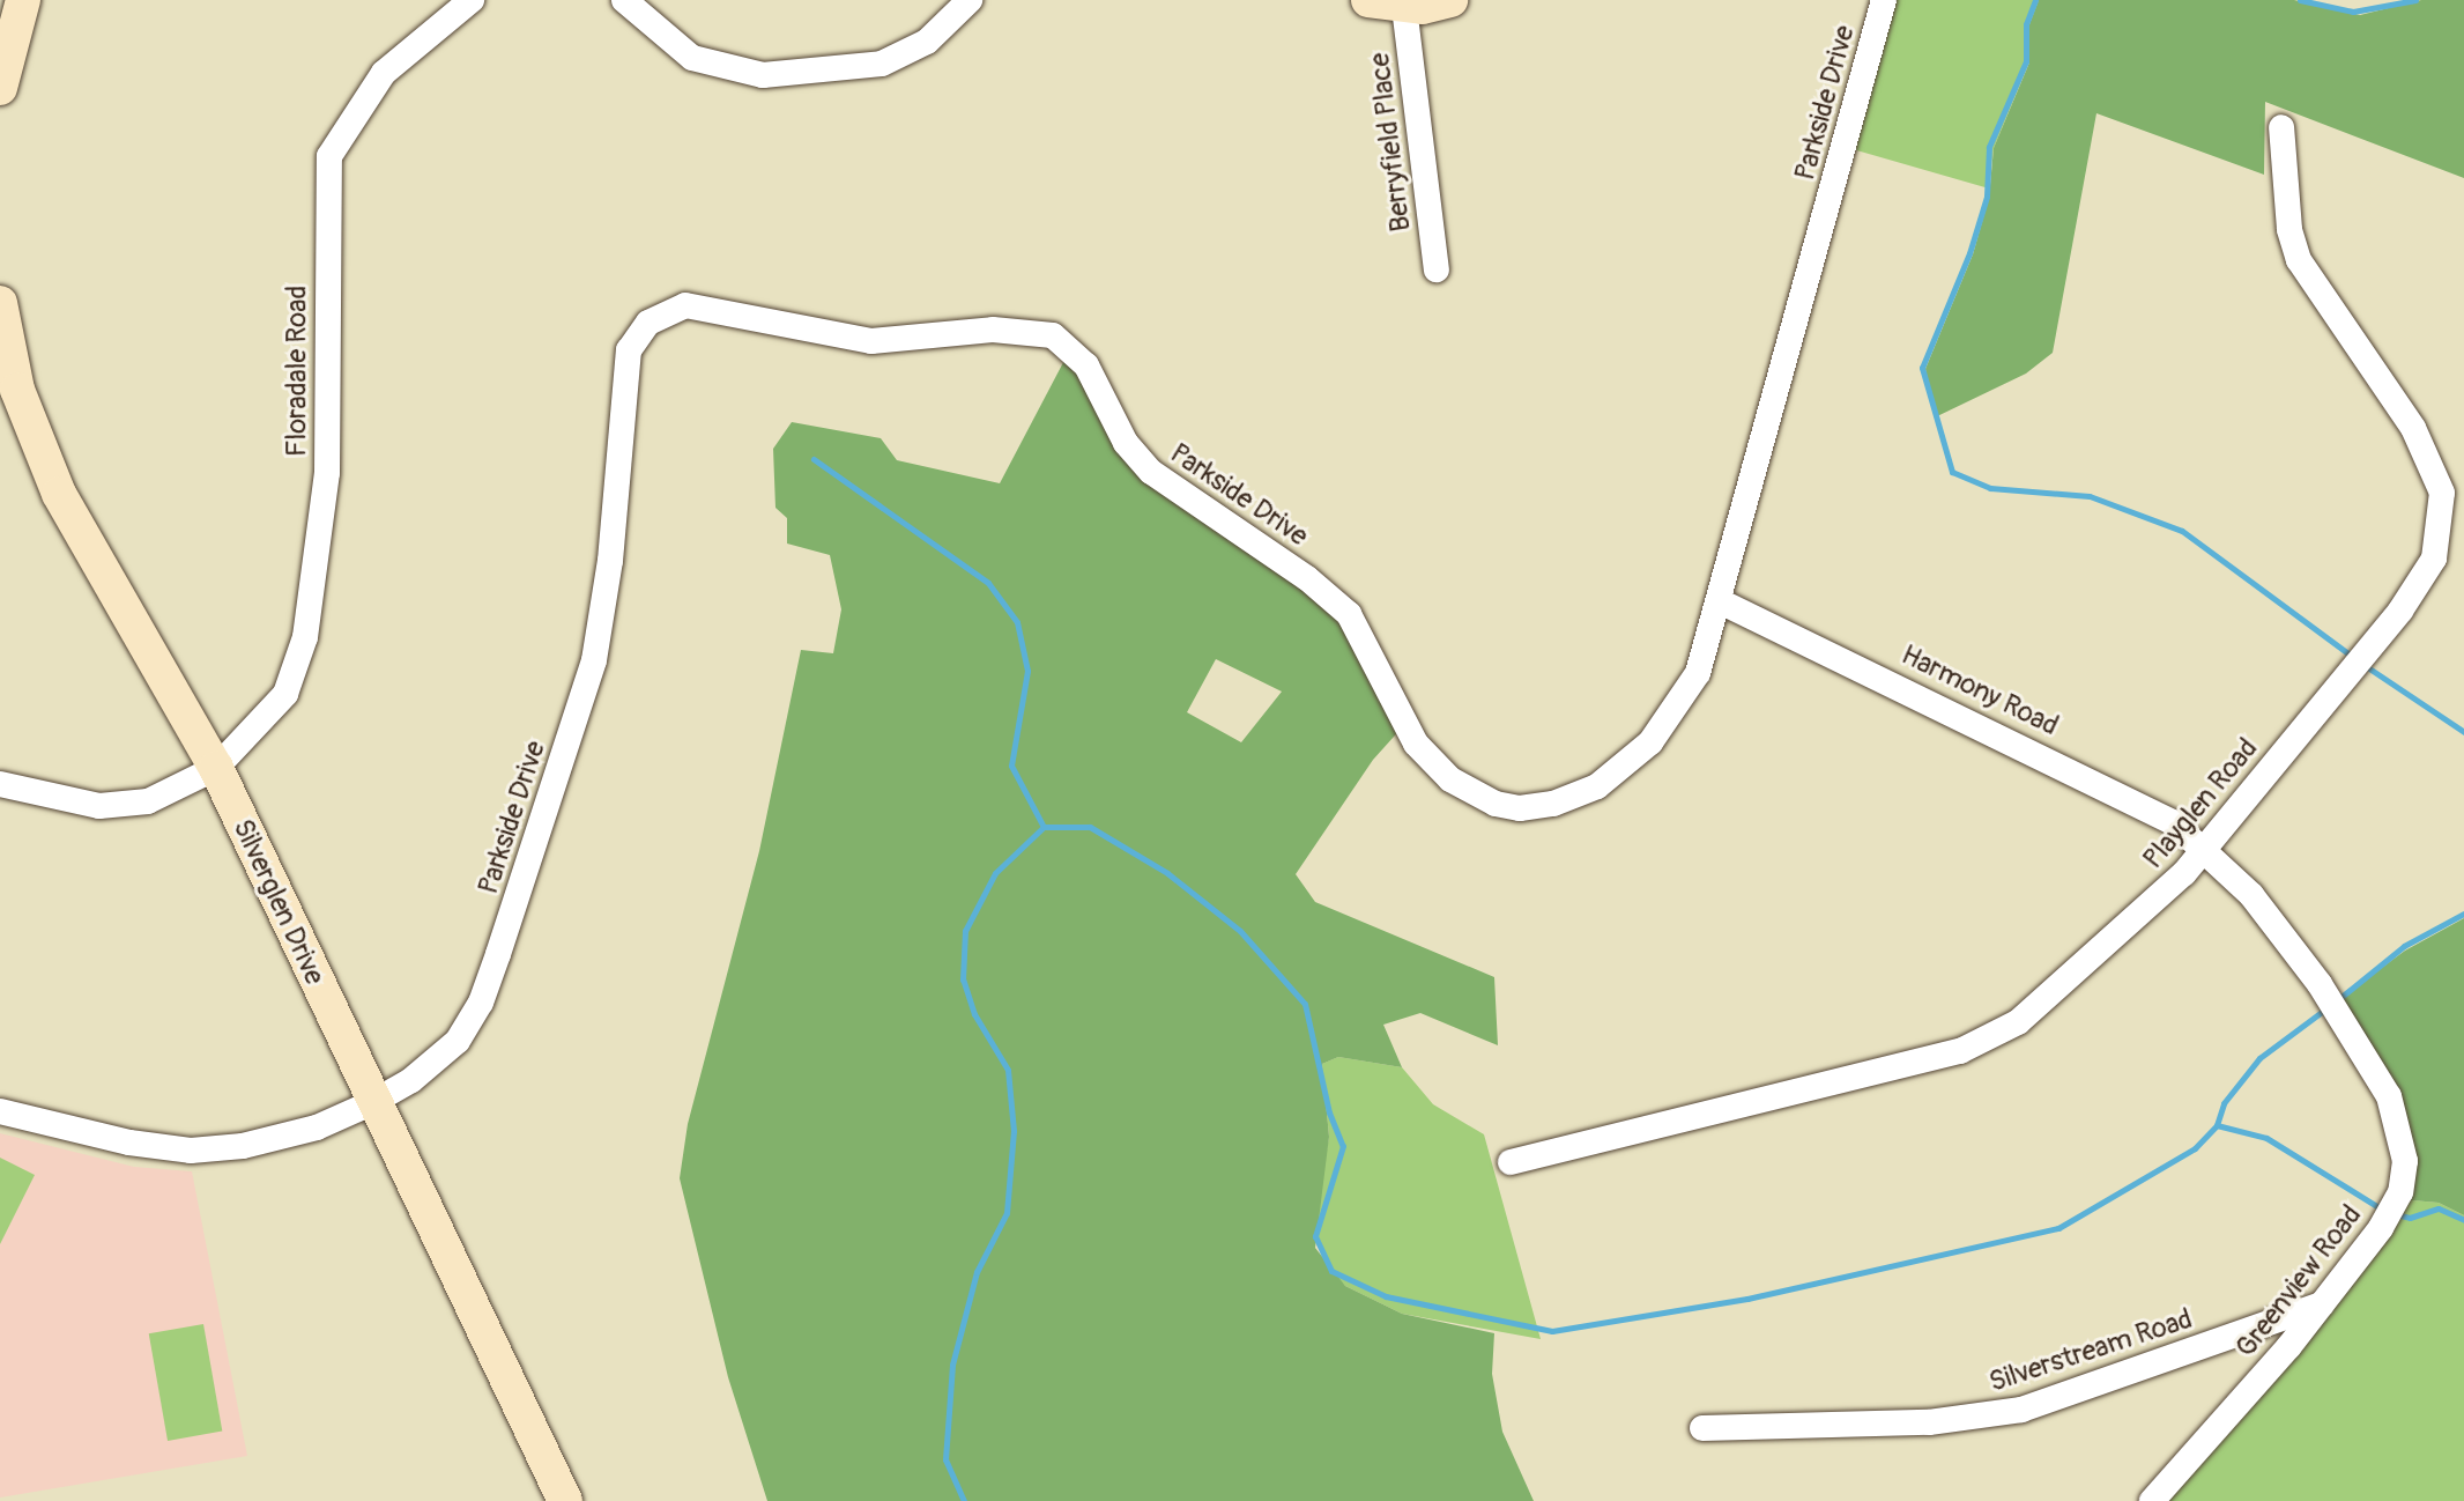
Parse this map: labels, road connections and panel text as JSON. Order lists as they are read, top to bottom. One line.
{"streets":{"street":["Parkside Drive","Berryfield Place","Floradale Road","Harmony Road","Playglen Road","Silverglen Drive","Greenview Road","Silverstream Road"]},"crossings":[["Parkside Drive","Harmony Road"],["Parkside Drive","Silverglen Drive"],["Floradale Road","Silverglen Drive"],["Harmony Road","Playglen Road"],["Harmony Road","Greenview Road"],["Playglen Road","Greenview Road"],["Greenview Road","Silverstream Road"]]}
